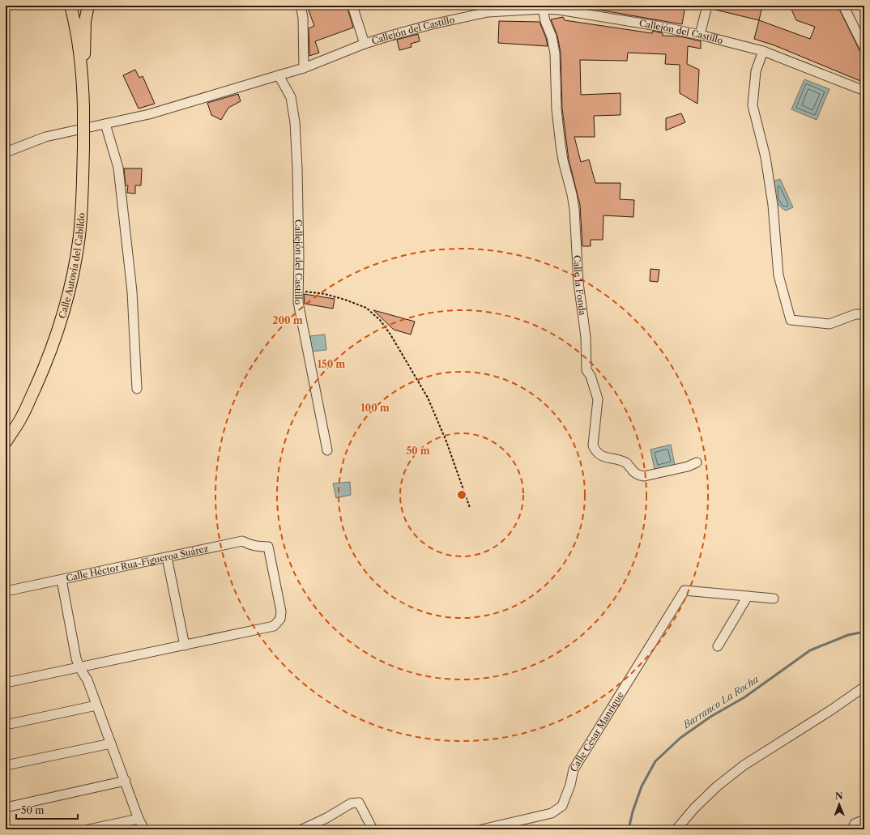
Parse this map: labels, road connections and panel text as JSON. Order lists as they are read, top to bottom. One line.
{"streets":{"main road":["Calle Autovía del Cabildo"],"street":["Callejón del Castillo","Calle la Fonda","Calle Héctor Rua-Figueroa Suárez","Calle César Manrique"]},"crossings":[["Callejón del Castillo","Calle la Fonda"]],"water":["Barranco La Rocha"],"scale_bar":"50 m","north":"top","rings":["200 m","150 m","100 m","50 m"]}
